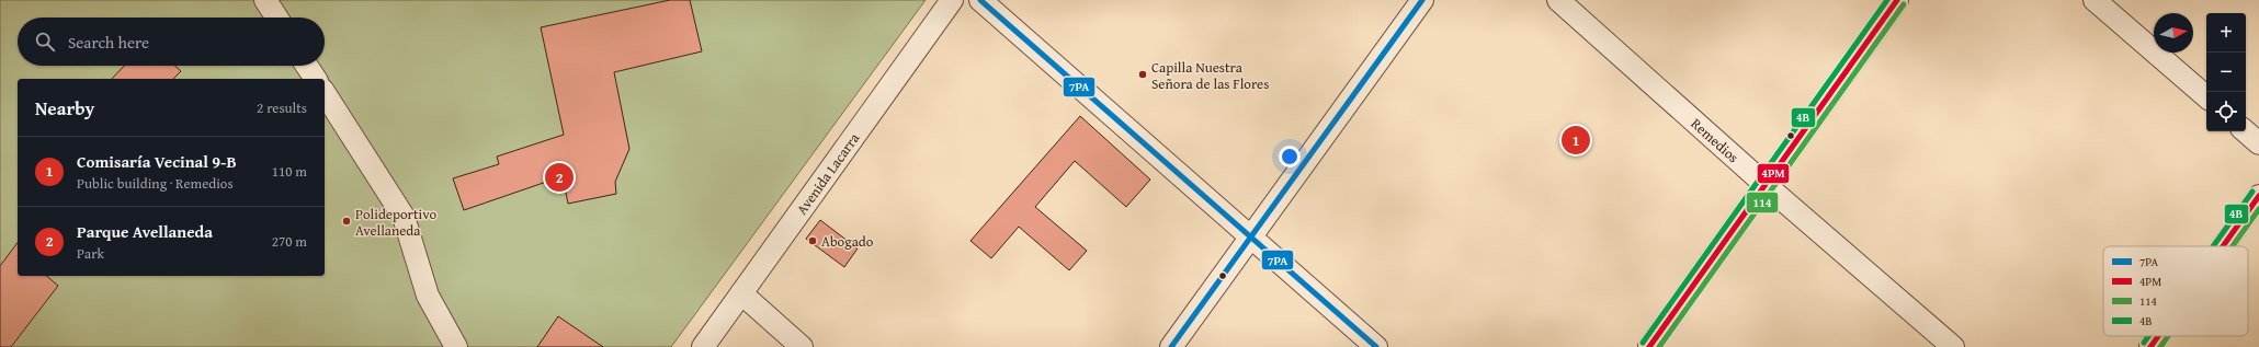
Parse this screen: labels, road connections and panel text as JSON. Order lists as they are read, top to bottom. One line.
{"streets":{"street":["Remedios","Avenida Lacarra"]},"places":["Capilla Nuestra Señora de las Flores","Polideportivo Avellaneda","Abogado"],"lines":["transit line 7PA","transit line 4PM","transit line 4B","transit line 114"],"legend":["7PA","4PM","114","4B"],"north":"right","page":{"map_buttons":["+","−"],"search":"Search here","heading":["Nearby","2 results"],"pins":["1","2"],"list":[{"mark":"1","name":"Comisaría Vecinal 9-B","note":"Public building · Remedios","value":"110 m"},{"mark":"2","name":"Parque Avellaneda","note":"Park","value":"270 m"}]}}
